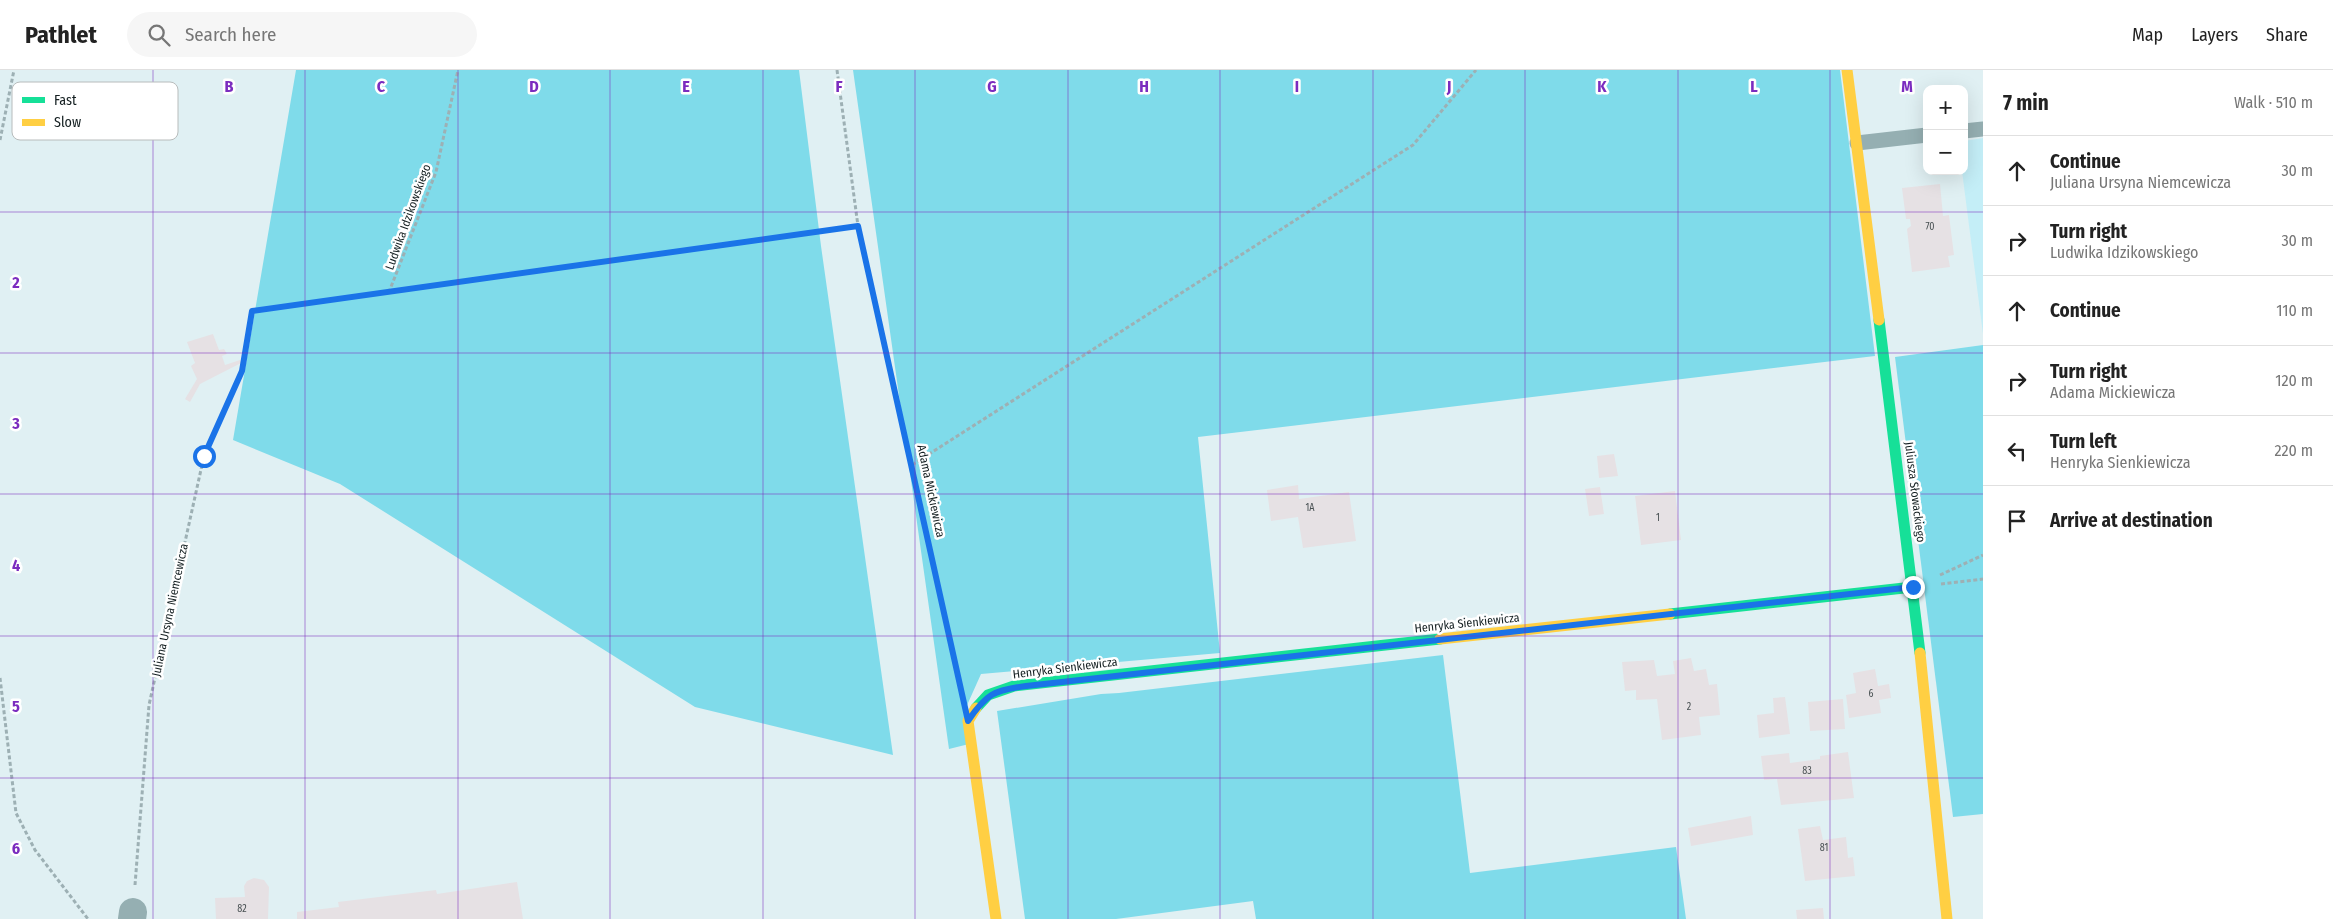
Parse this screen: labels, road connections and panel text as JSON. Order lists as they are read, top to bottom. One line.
{"streets":{"street":["Juliusza Słowackiego","Henryka Sienkiewicza"],"path":["Ludwika Idzikowskiego","Adama Mickiewicza","Juliana Ursyna Niemcewicza"]},"crossings":[["Ludwika Idzikowskiego","Juliana Ursyna Niemcewicza"],["Adama Mickiewicza","Henryka Sienkiewicza"],["Juliusza Słowackiego","Henryka Sienkiewicza"]],"house_numbers":["70","1A","1","6","2","83","81","82"],"legend":["Fast","Slow"],"page":{"header":"Pathlet","search":"Search here","nav":["Map","Layers","Share"],"heading":["7 min","Walk · 510 m"],"map_buttons":["+","−"],"list":[["Continue","Juliana Ursyna Niemcewicza","30 m"],["Turn right","Ludwika Idzikowskiego","30 m"],["Continue","110 m"],["Turn right","Adama Mickiewicza","120 m"],["Turn left","Henryka Sienkiewicza","220 m"],"Arrive at destination"]},"grid":{"columns":["B","C","D","E","F","G","H","I","J","K","L","M"],"rows":["2","3","4","5","6"]}}
